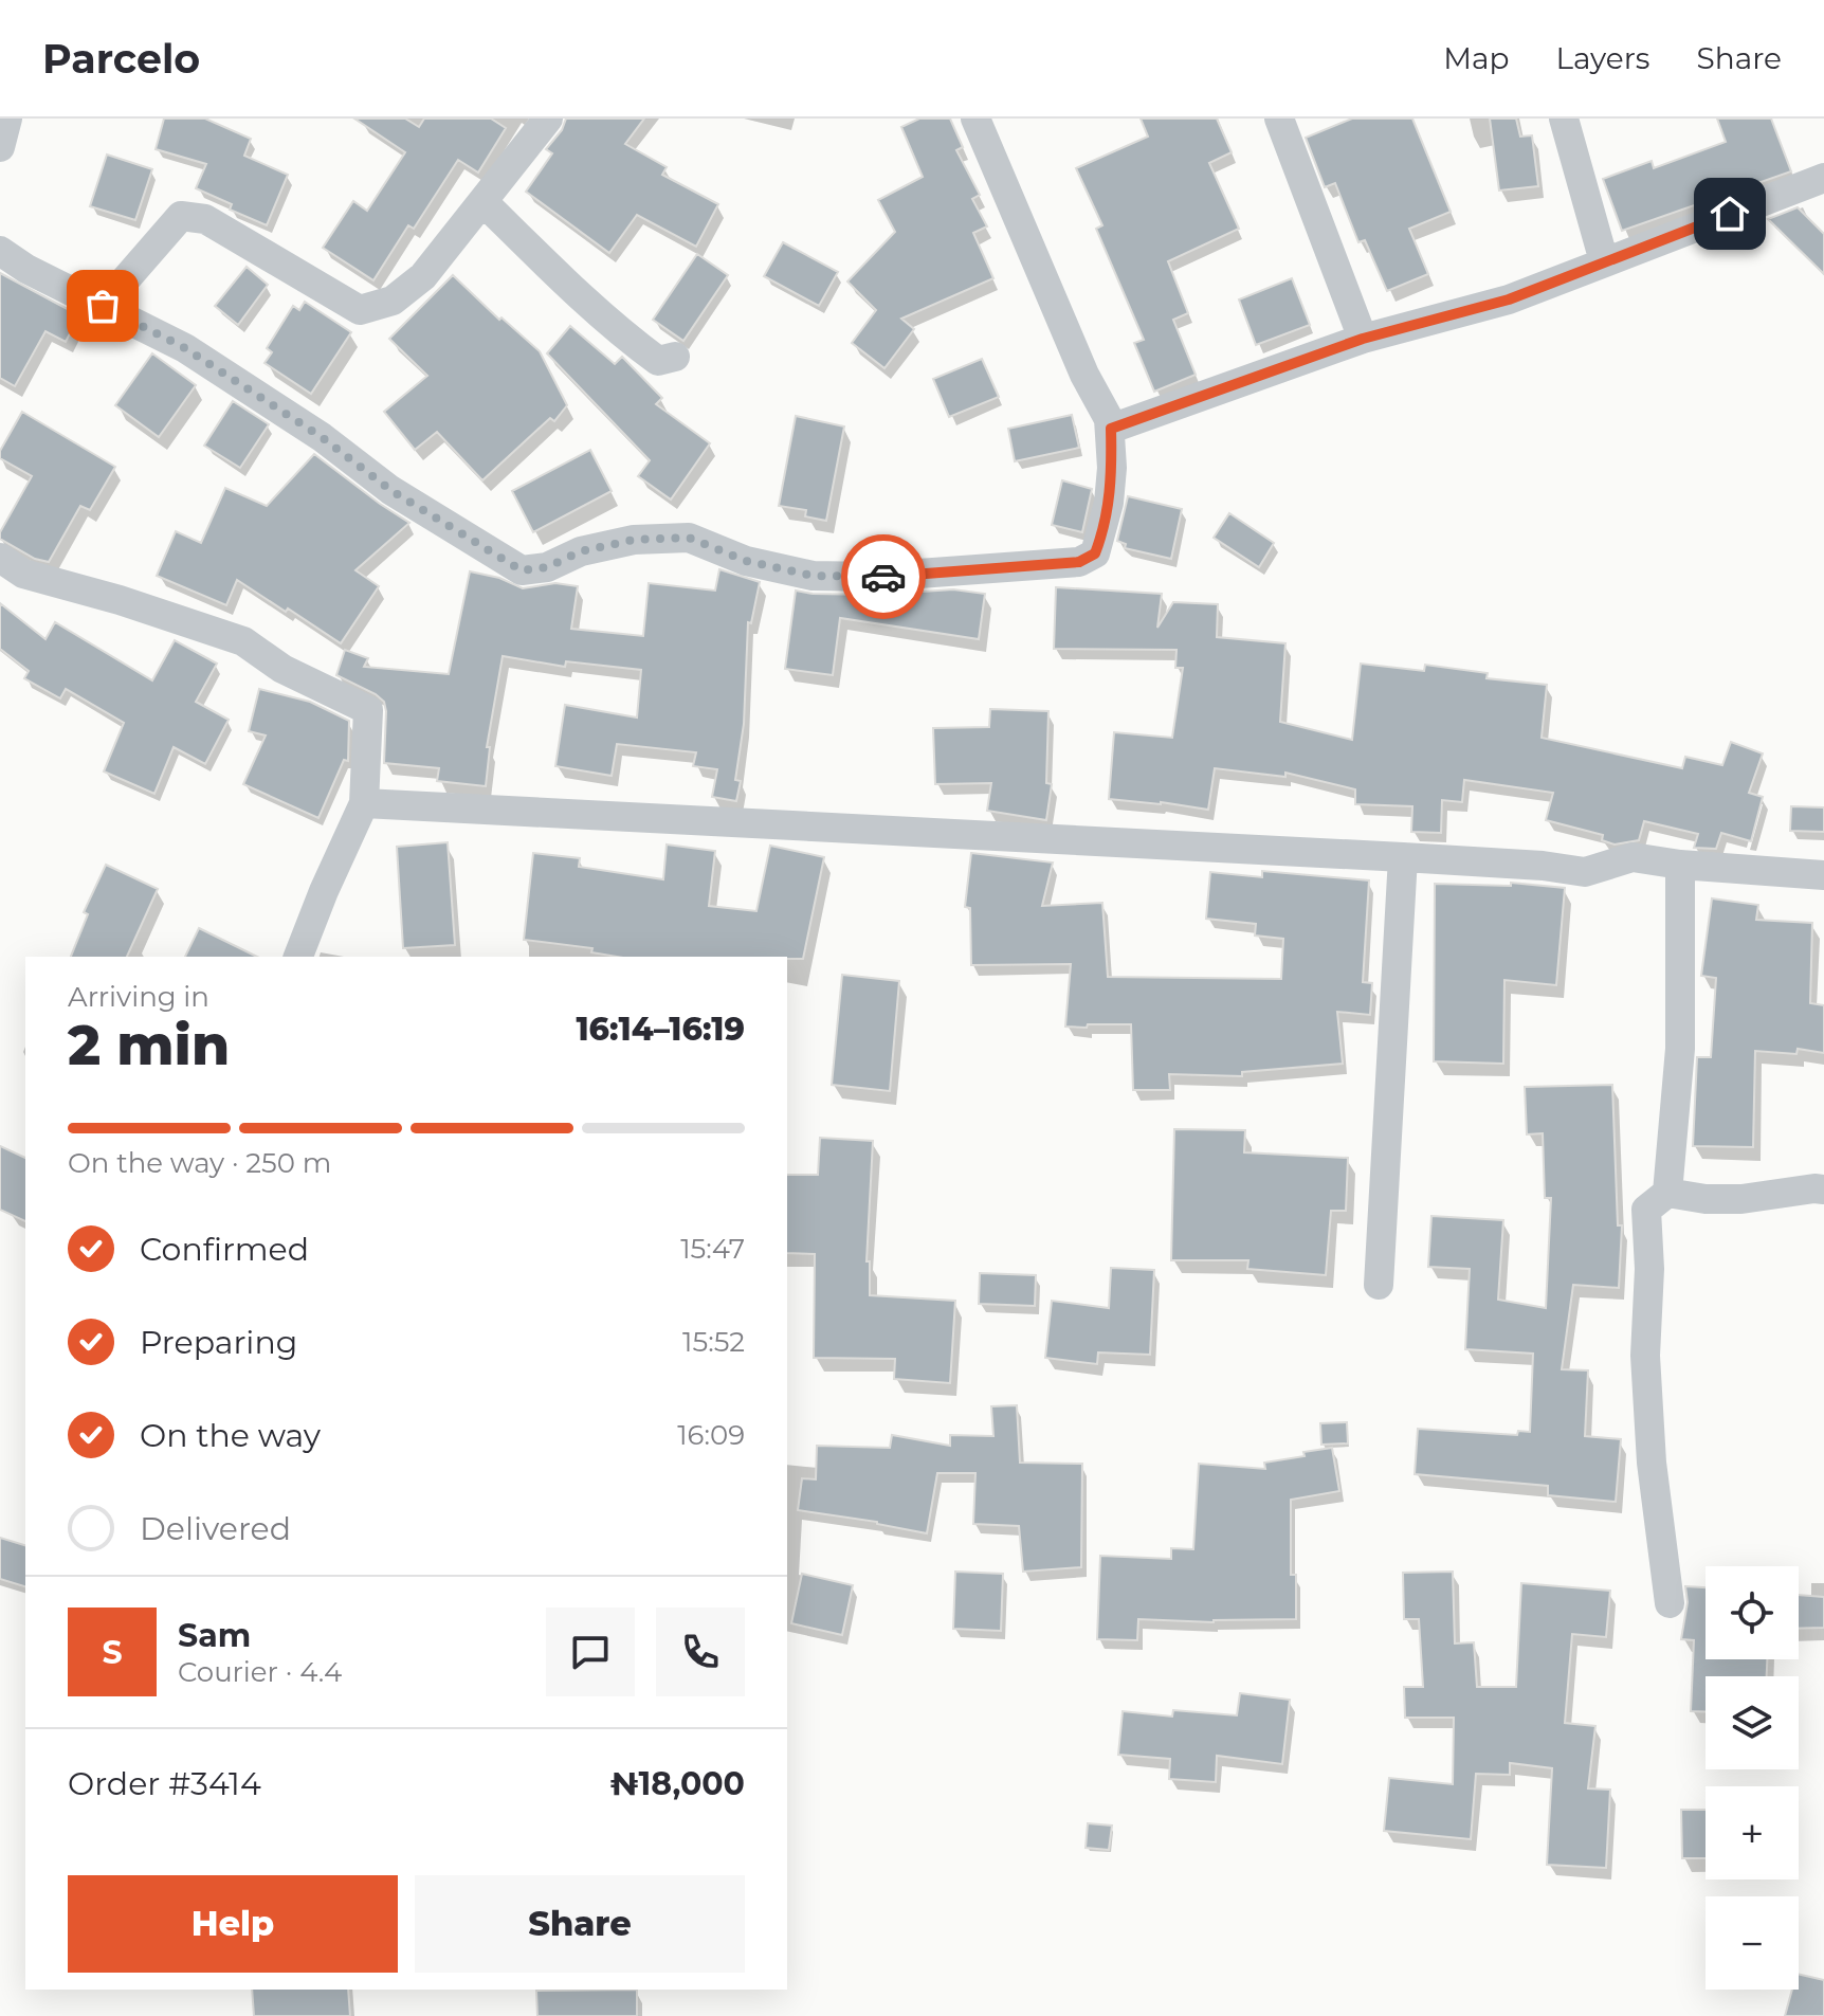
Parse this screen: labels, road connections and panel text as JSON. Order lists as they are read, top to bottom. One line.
{"page":{"header":"Parcelo","nav":["Map","Layers","Share"],"heading":["2 min","Arriving in","16:14–16:19"],"panel":["Sam","Courier · 4.4","Order #3414","₦18,000"],"bar":"On the way · 250 m","list":[["Confirmed","15:47"],["Preparing","15:52"],["On the way","16:09"],"Delivered"],"map_buttons":["+","−"],"round":"S","buttons":["Help","Share"]}}
